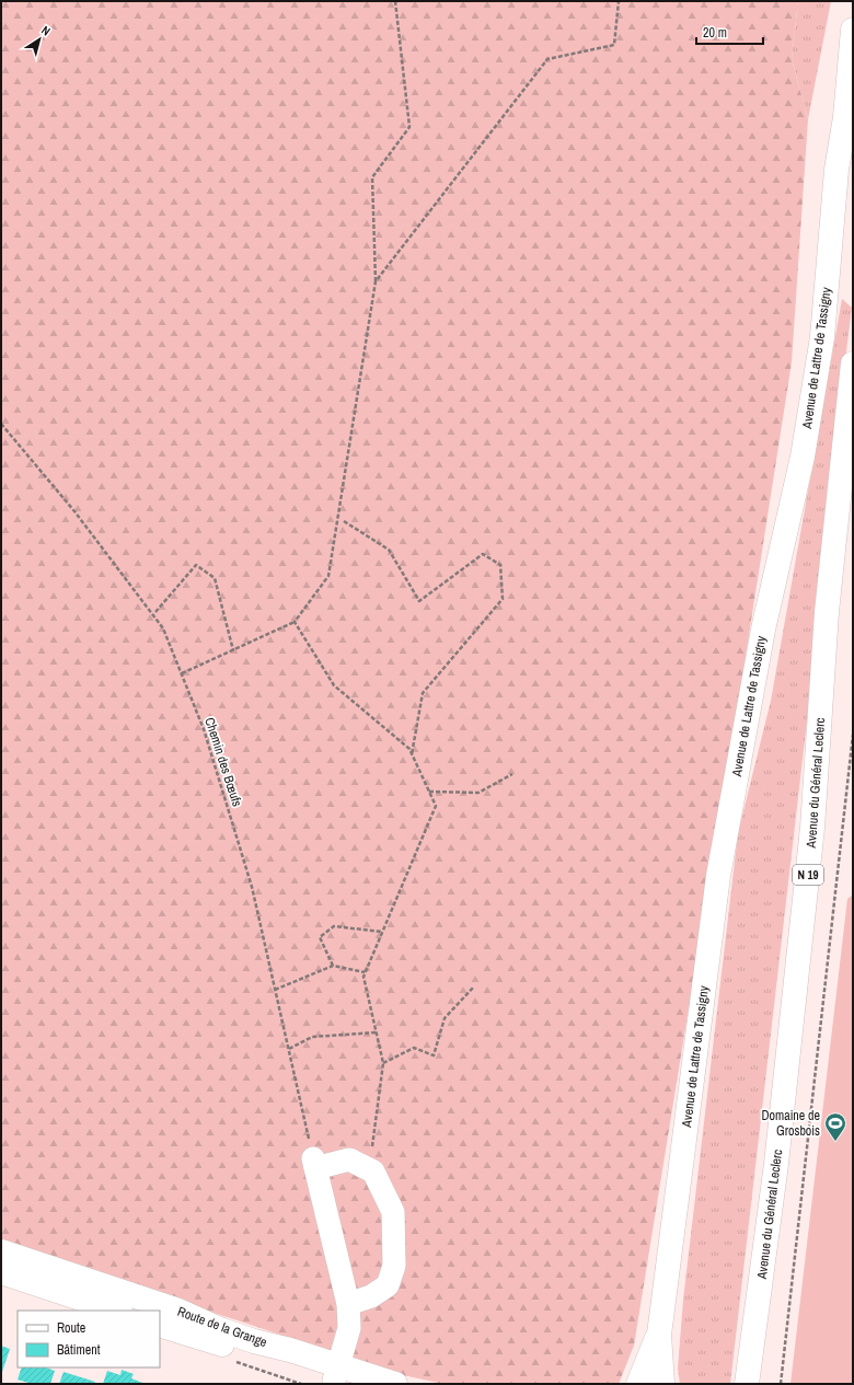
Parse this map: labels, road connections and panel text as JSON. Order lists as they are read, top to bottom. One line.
{"streets":{"main road":["Avenue de Lattre de Tassigny","Avenue du Général Leclerc","N 19","Route de la Grange"],"path":["Chemin des Bœufs"]},"places":{"sports":["Domaine de Grosbois"]},"legend":["Route","Bâtiment"],"scale_bar":"20 m","north":"top right"}
